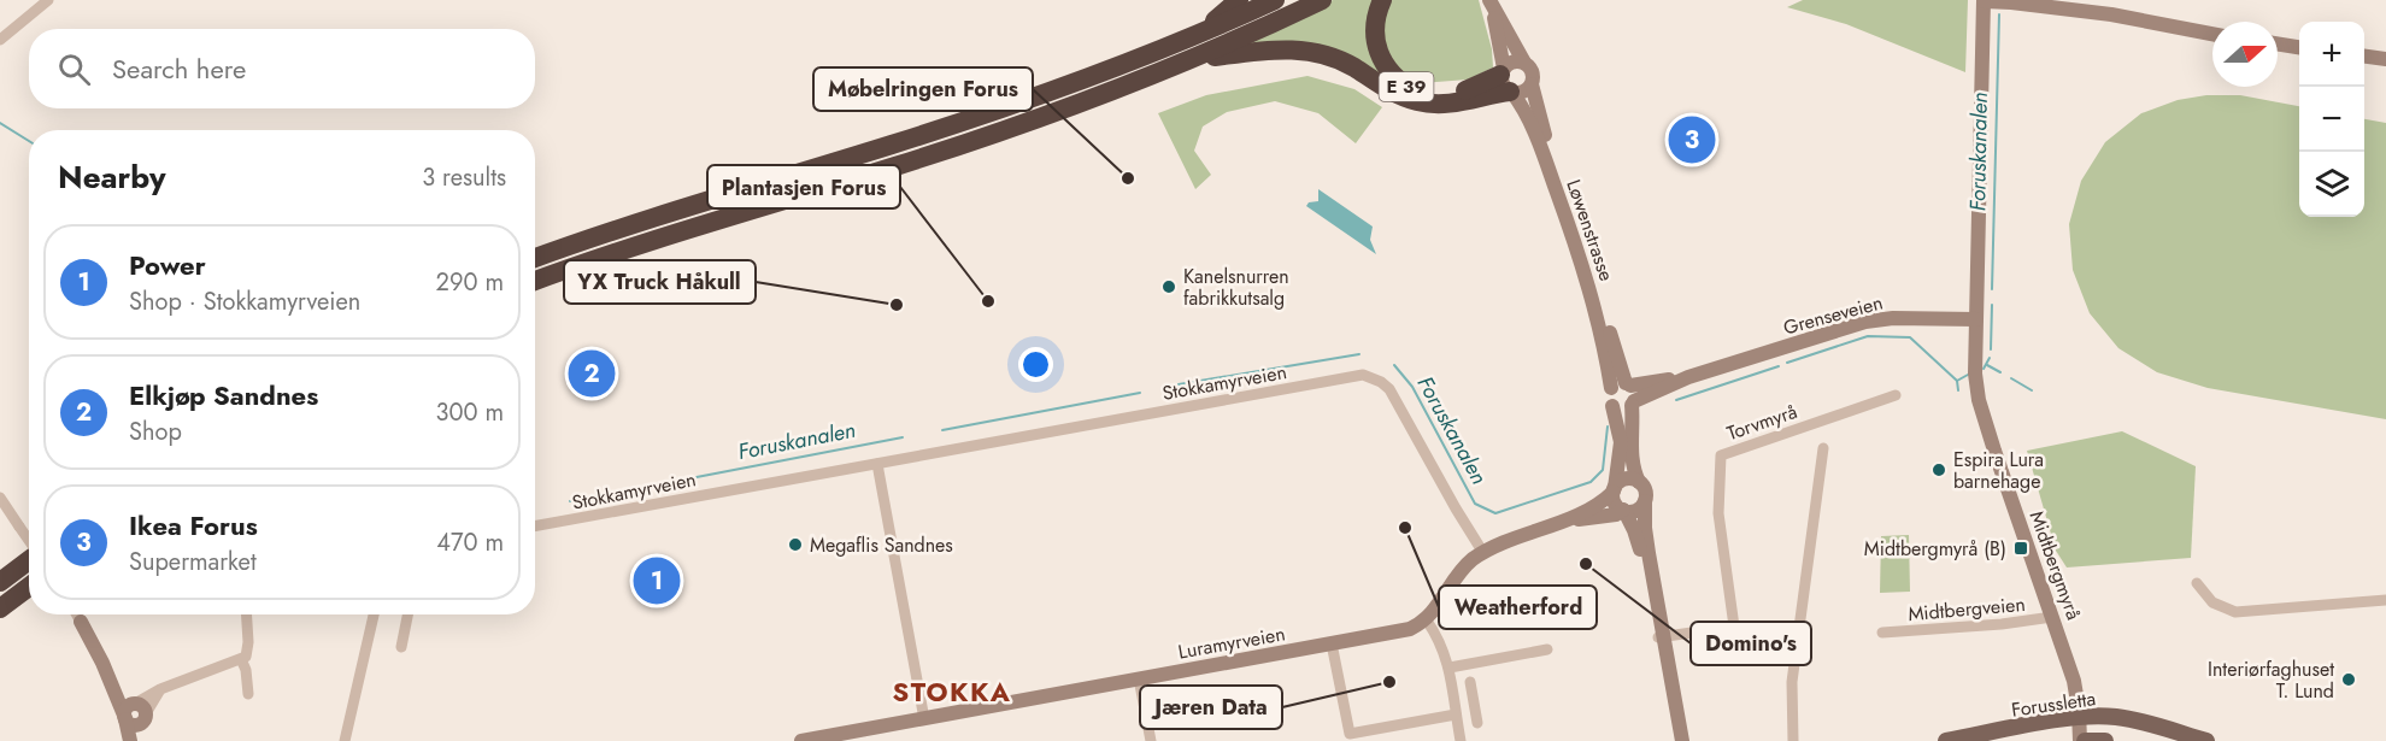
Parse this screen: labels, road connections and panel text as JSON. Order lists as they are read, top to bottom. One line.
{"streets":{"highway":["E 39"],"main road":["Forussletta"],"street":["Løwenstrasse","Grenseveien","Stokkamyrveien","Torvmyrå","Midtbergmyrå","Midtbergveien","Luramyrveien"]},"crossings":[["E 39","Løwenstrasse"],["Løwenstrasse","Grenseveien"],["Grenseveien","Midtbergmyrå"],["Midtbergmyrå","Midtbergveien"],["Midtbergmyrå","Forussletta"]],"districts":["STOKKA"],"water":["Foruskanalen"],"places":{"other":["Møbelringen Forus","Kanelsnurren fabrikkutsalg","Plantasjen Forus","YX Truck Håkull","Espira Lura barnehage","Weatherford","Megaflis Sandnes","Domino's","Interiørfaghuset T. Lund","Jæren Data"],"transit":["Midtbergmyrå (B)"]},"north":"right","page":{"map_buttons":["+","−"],"search":"Search here","pins":["3","2","1"],"heading":["Nearby","3 results"],"list":[{"mark":"1","name":"Power","note":"Shop · Stokkamyrveien","value":"290 m"},{"mark":"2","name":"Elkjøp Sandnes","note":"Shop","value":"300 m"},{"mark":"3","name":"Ikea Forus","note":"Supermarket","value":"470 m"}]}}
